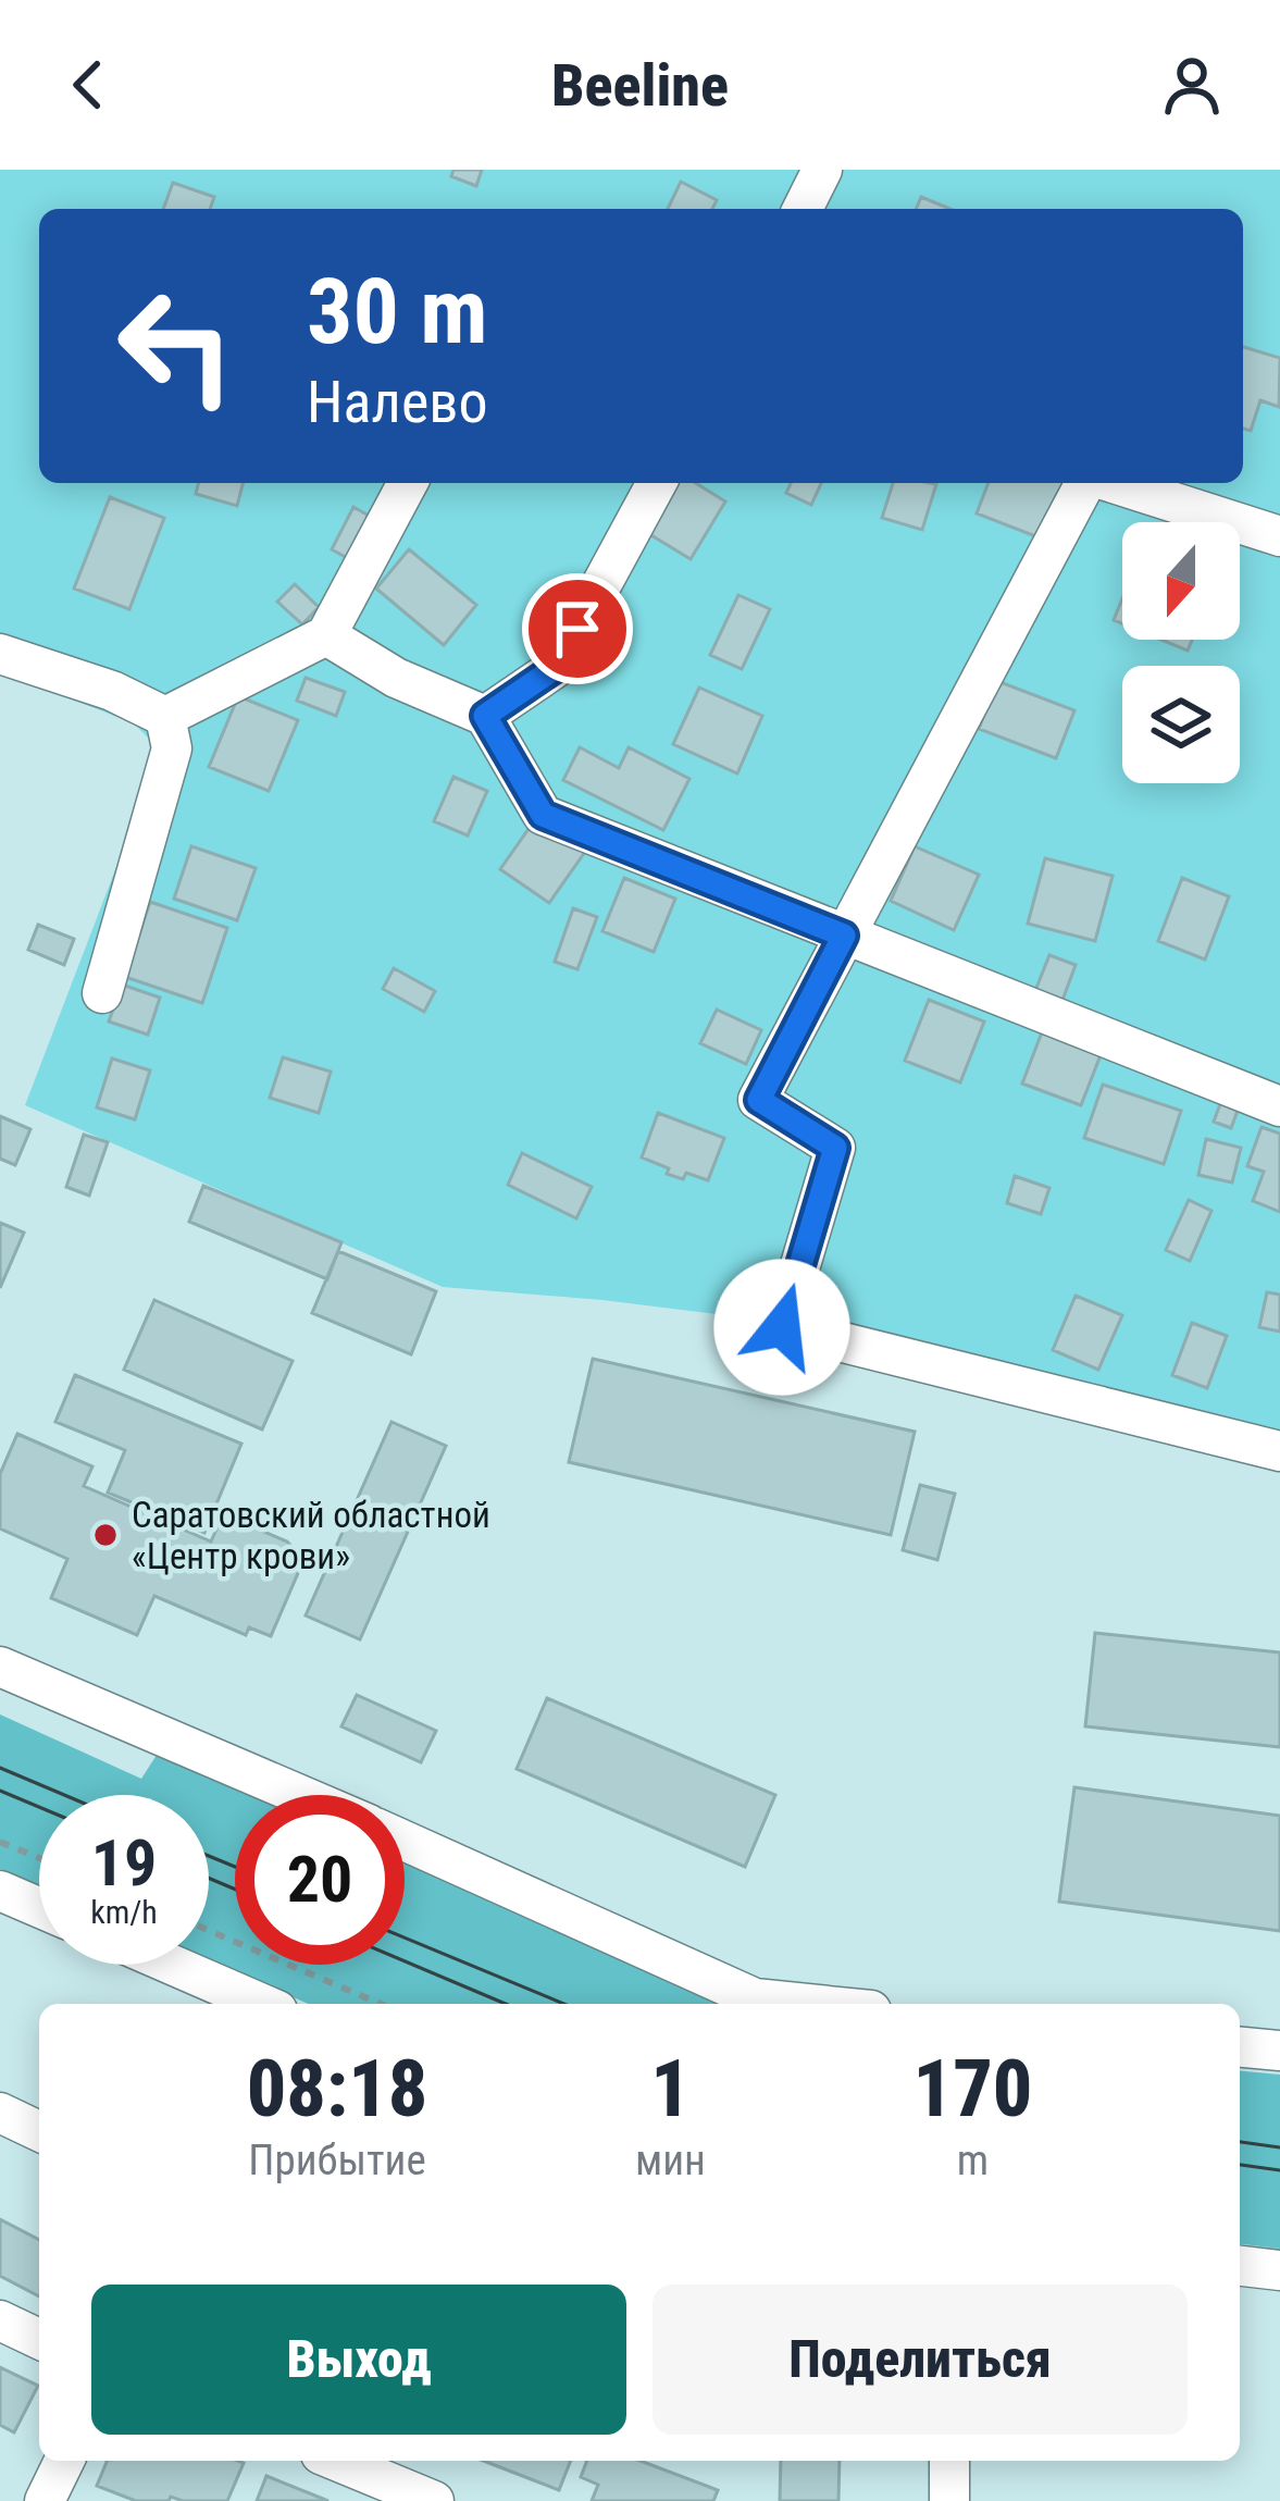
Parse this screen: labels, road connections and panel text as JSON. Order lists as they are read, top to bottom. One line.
{"places":["Саратовский областной «Центр крови»"],"north":"bottom","page":{"header":"Beeline","turn":["30 m","Налево"],"speed":"19 km/h","limit":"20","eta":["08:18","Прибытие","1","мин","170","m"],"buttons":["Выход","Поделиться"]}}
